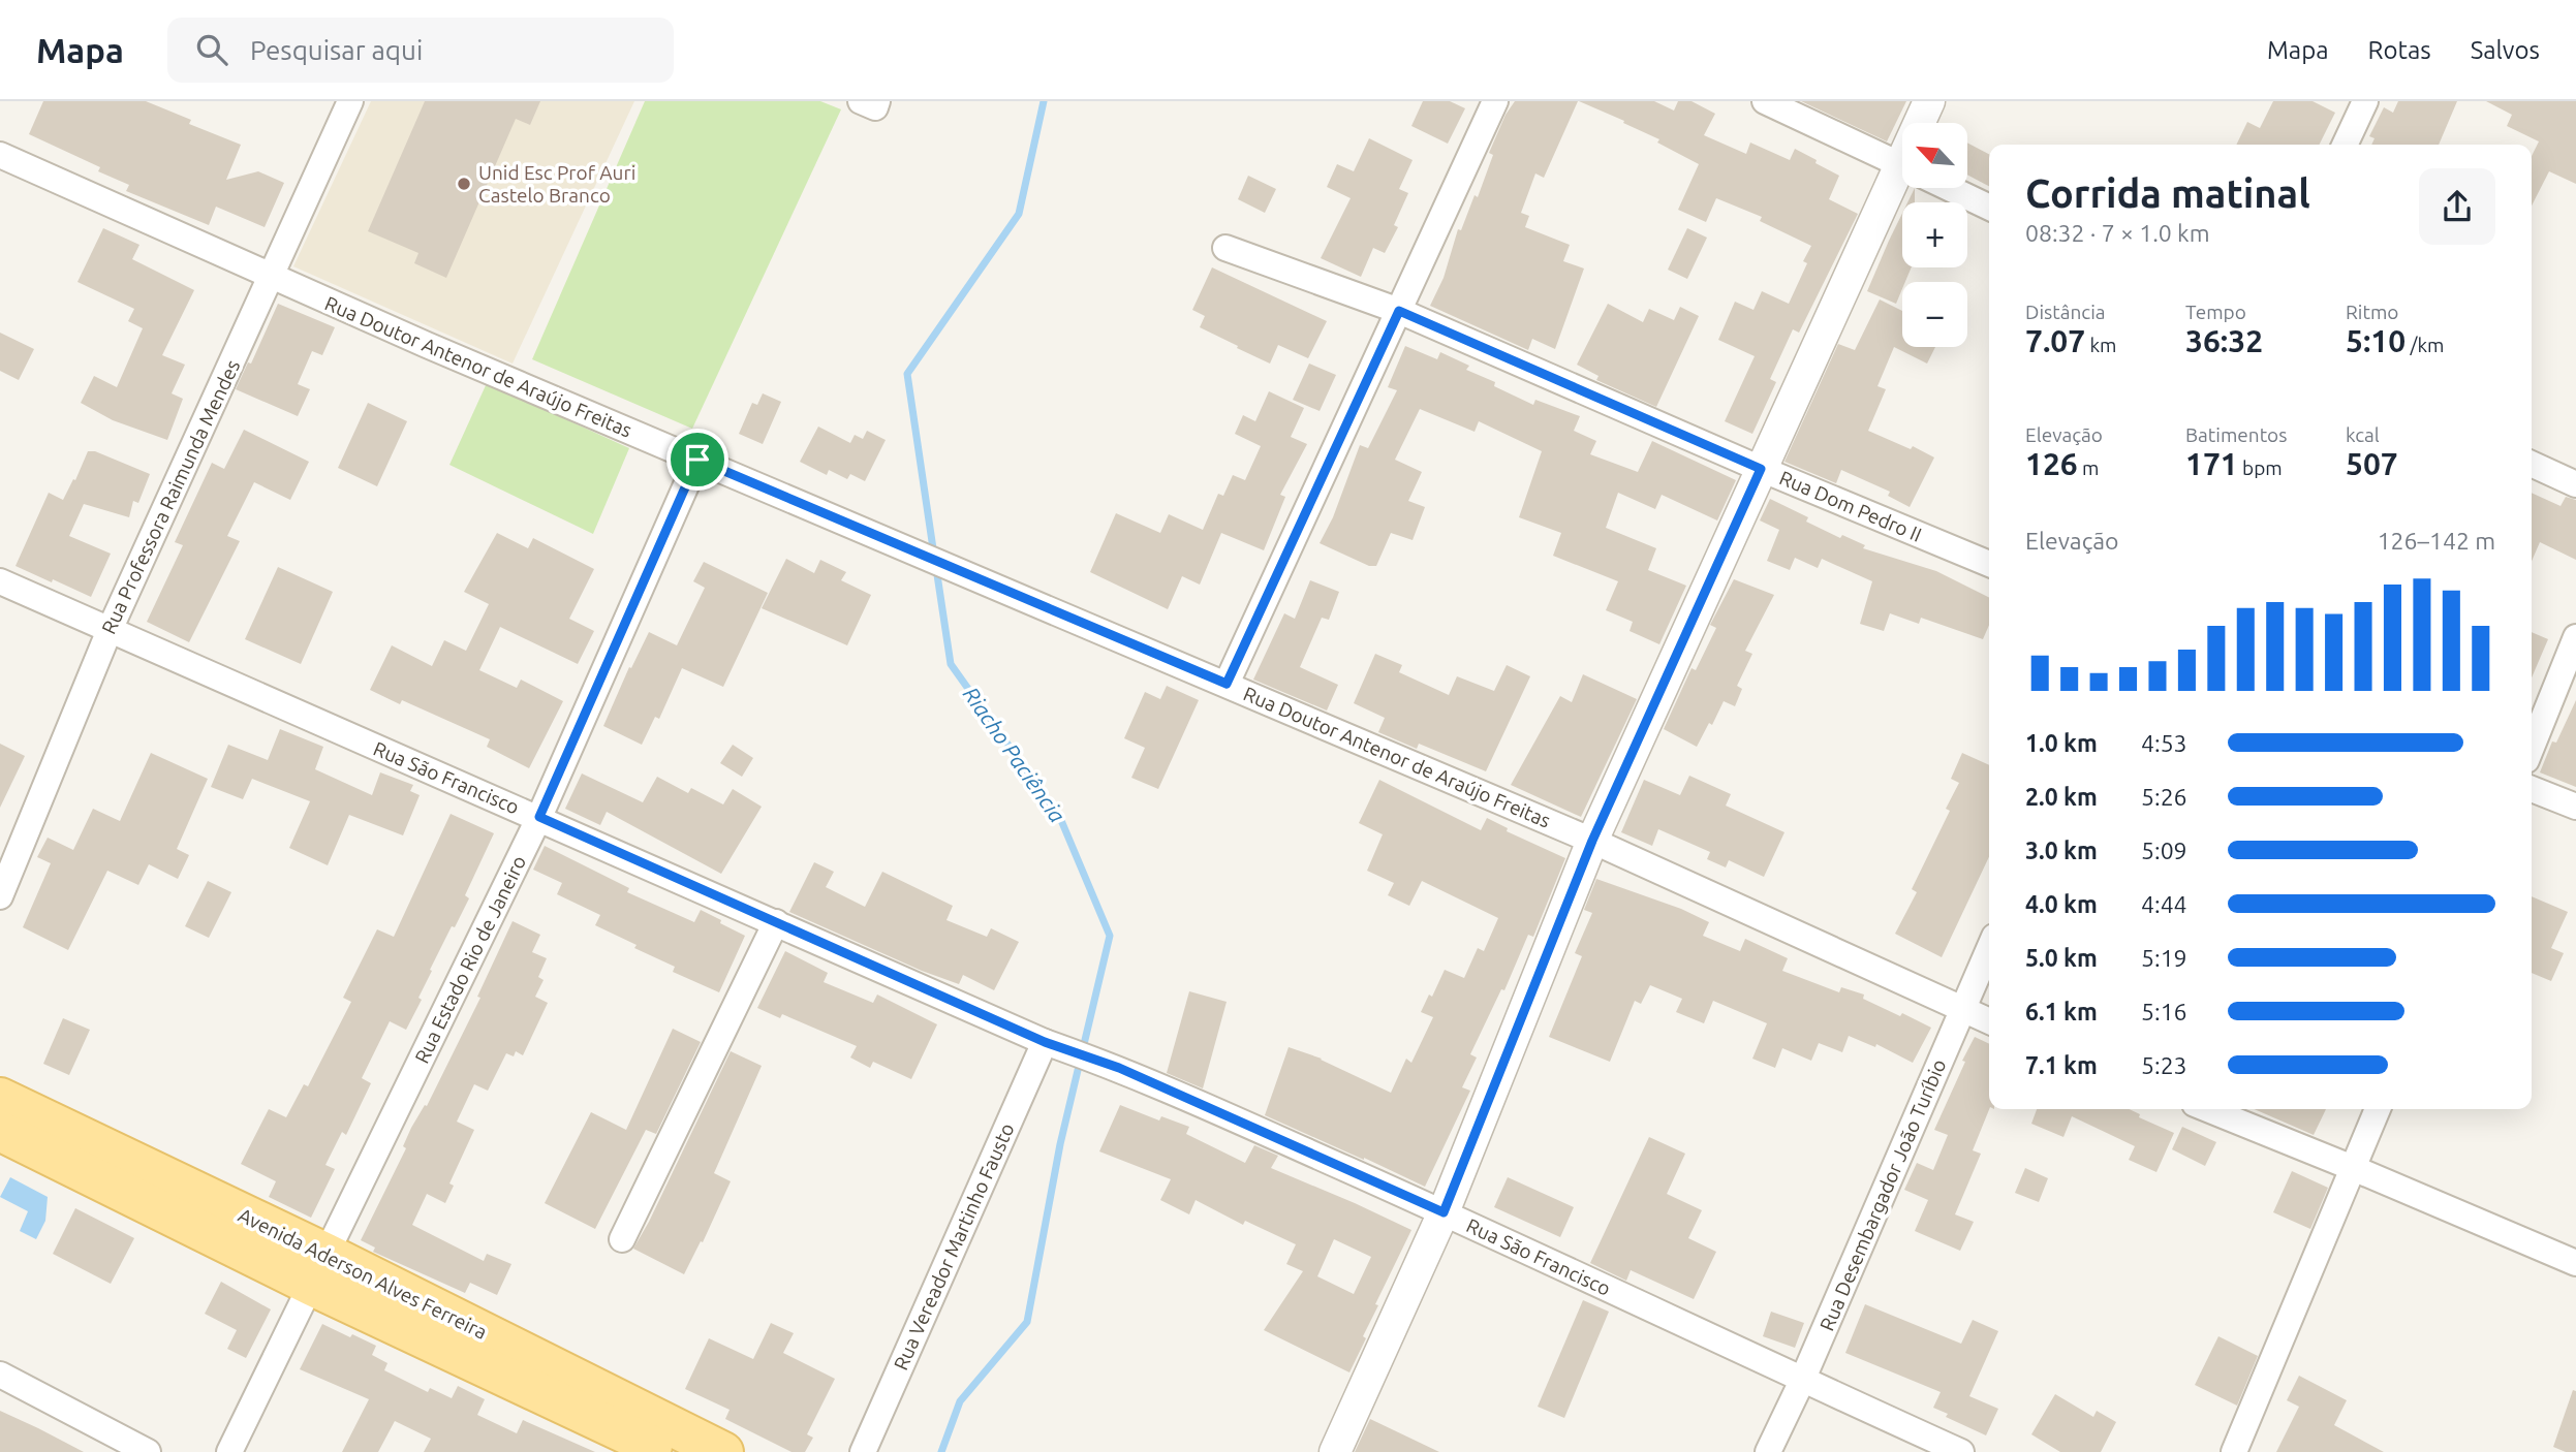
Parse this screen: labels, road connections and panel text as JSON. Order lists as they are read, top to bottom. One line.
{"streets":{"main road":["Avenida Aderson Alves Ferreira"],"street":["Rua Doutor Antenor de Araújo Freitas","Rua Professora Raimunda Mendes","Rua Dom Pedro II","Rua São Francisco","Rua Estado Rio de Janeiro","Rua Desembargador João Turíbio","Rua Vereador Martinho Fausto"]},"crossings":[["Rua Doutor Antenor de Araújo Freitas","Rua Professora Raimunda Mendes"],["Rua Doutor Antenor de Araújo Freitas","Rua Estado Rio de Janeiro"],["Rua Doutor Antenor de Araújo Freitas","Rua Desembargador João Turíbio"],["Rua Professora Raimunda Mendes","Rua São Francisco"],["Rua São Francisco","Rua Estado Rio de Janeiro"],["Rua São Francisco","Rua Desembargador João Turíbio"],["Rua São Francisco","Rua Vereador Martinho Fausto"],["Rua Estado Rio de Janeiro","Avenida Aderson Alves Ferreira"]],"water":["Riacho Paciência"],"places":["Unid Esc Prof Auri Castelo Branco"],"north":"top left","page":{"header":"Mapa","search":"Pesquisar aqui","nav":["Mapa","Rotas","Salvos"],"map_buttons":["+","−"],"heading":["Corrida matinal","08:32 · 7 × 1.0 km"],"stats":[["Distância","7.07 km"],["Tempo","36:32"],["Ritmo","5:10 /km"],["Elevação","126 m"],["Batimentos","171 bpm"],["kcal","507"]],"chart":["Elevação","126–142 m"],"list":[{"name":"1.0 km","note":"4:53"},{"name":"2.0 km","note":"5:26"},{"name":"3.0 km","note":"5:09"},{"name":"4.0 km","note":"4:44"},{"name":"5.0 km","note":"5:19"},{"name":"6.1 km","note":"5:16"},{"name":"7.1 km","note":"5:23"}]}}
